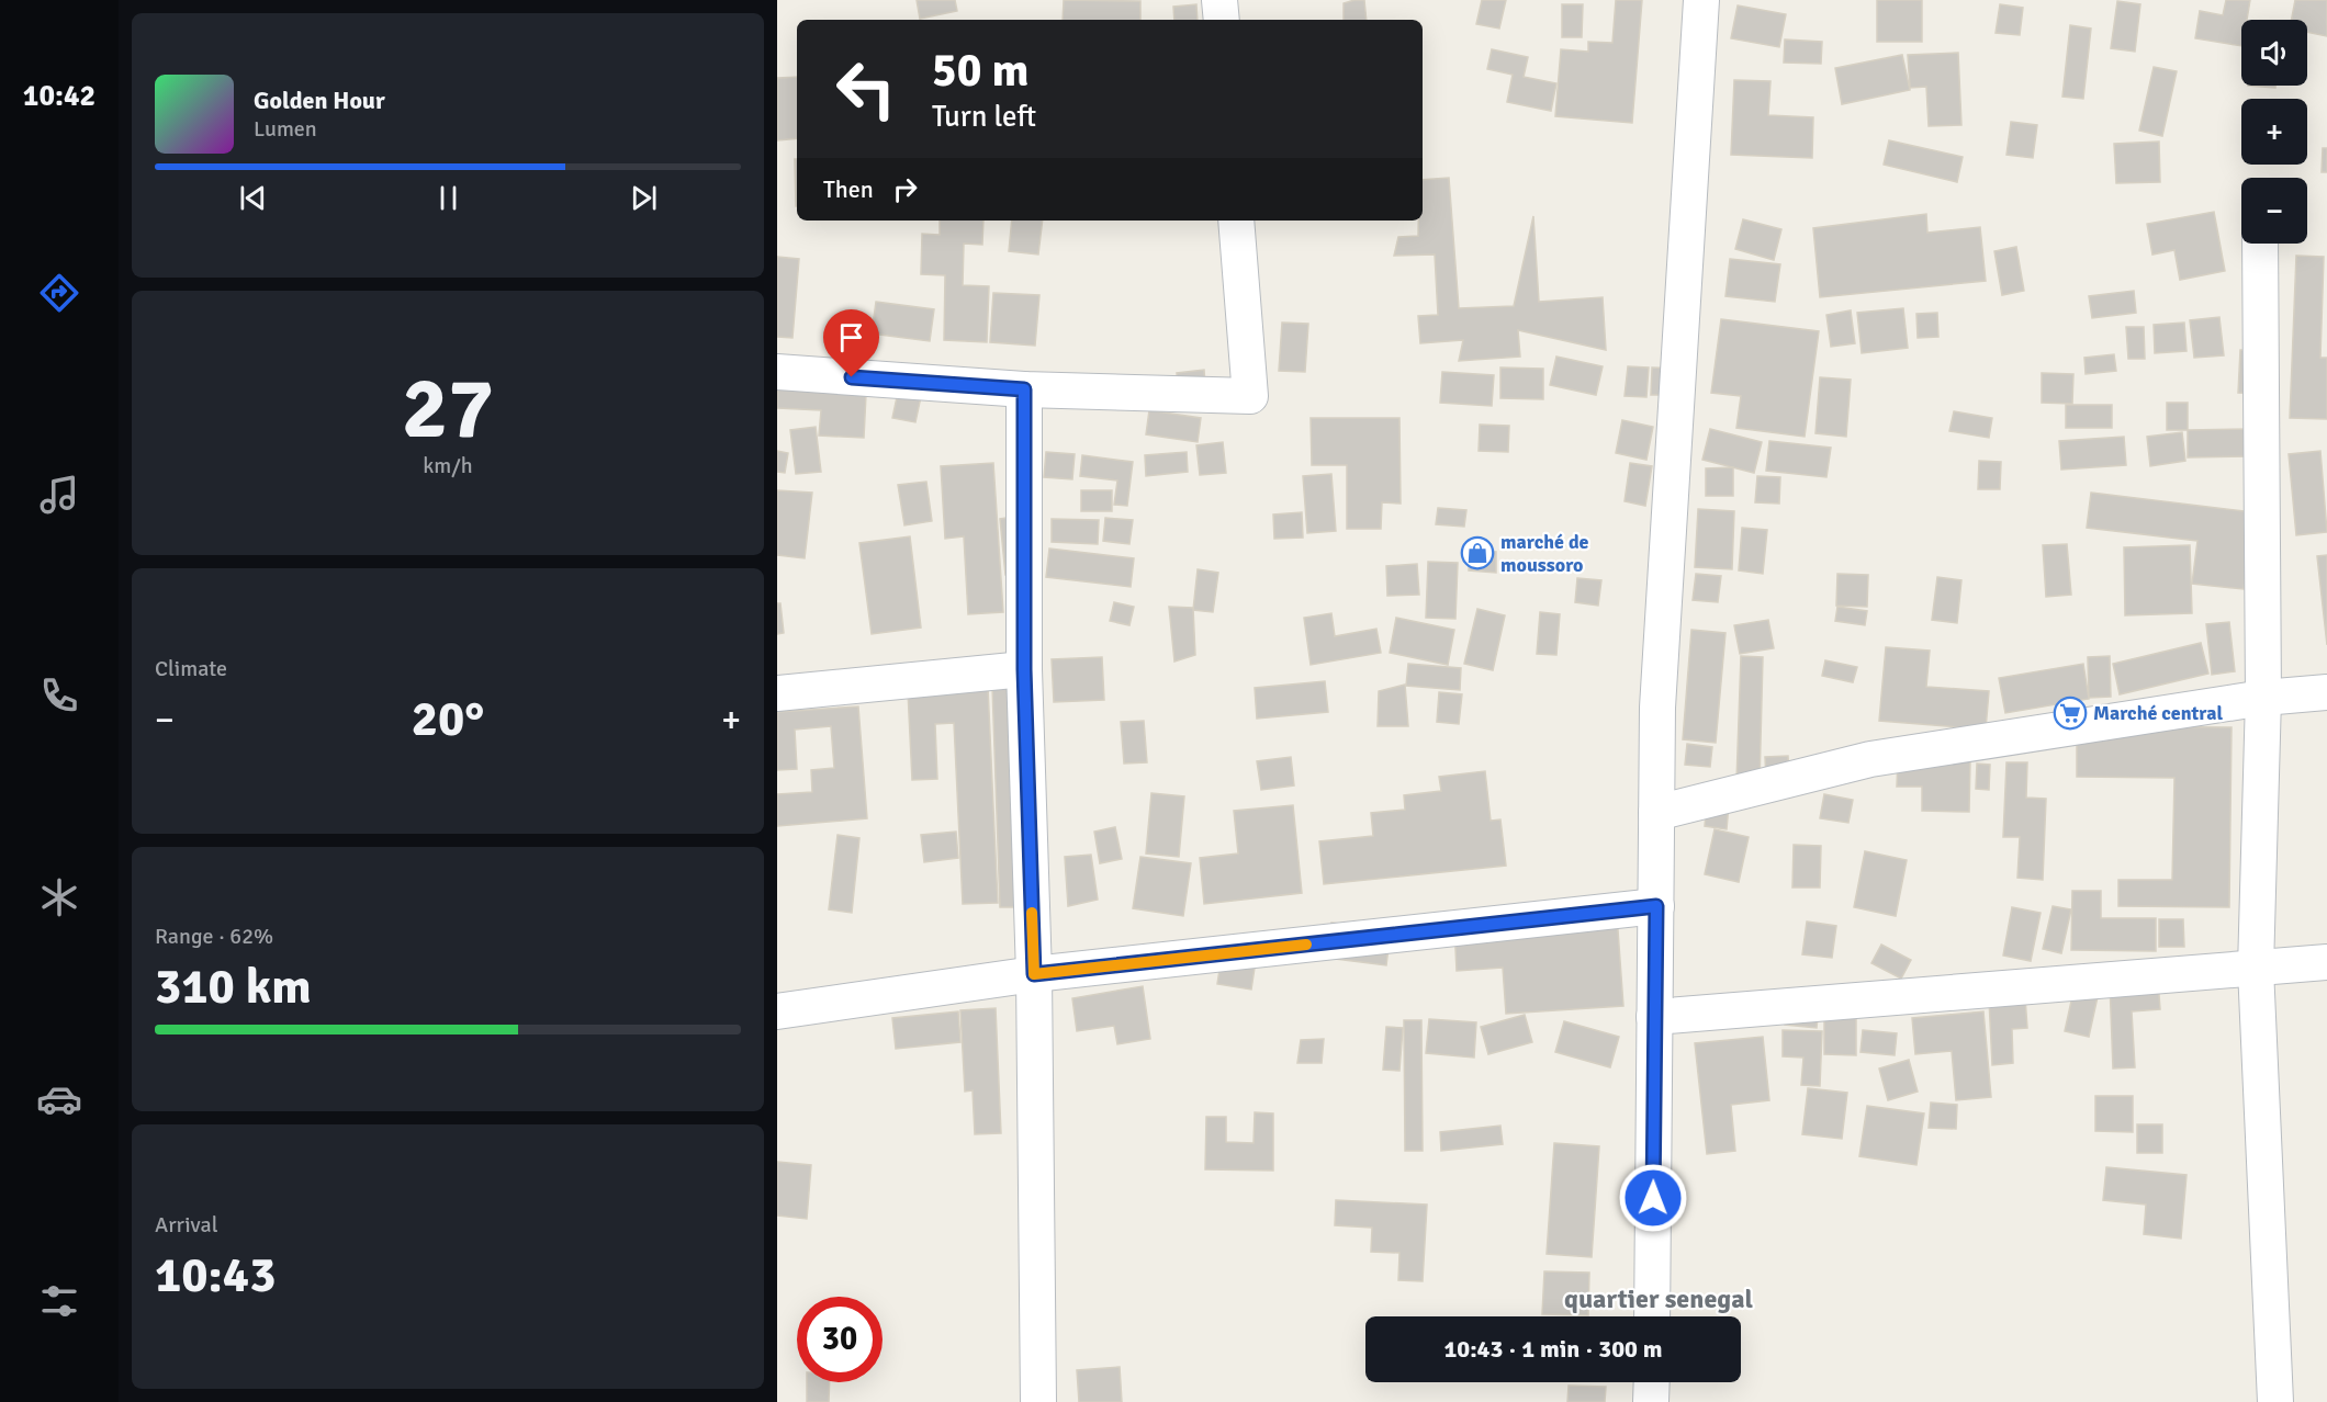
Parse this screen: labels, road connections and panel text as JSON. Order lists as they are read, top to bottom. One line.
{"districts":["quartier senegal"],"places":{"shop":["marché de moussoro"],"supermarket":["Marché central"]},"page":{"tabs":"10:42","map_buttons":["+","−"],"turn":["50 m","Turn left"],"song":["Golden Hour","Lumen"],"then":"Then","tile":[["27","km/h"],"Climate",["Range · 62%","310 km"],["Arrival","10:43"]],"heat":["−","20°","+"],"limit":"30","trip":"10:43 · 1 min · 300 m"}}
